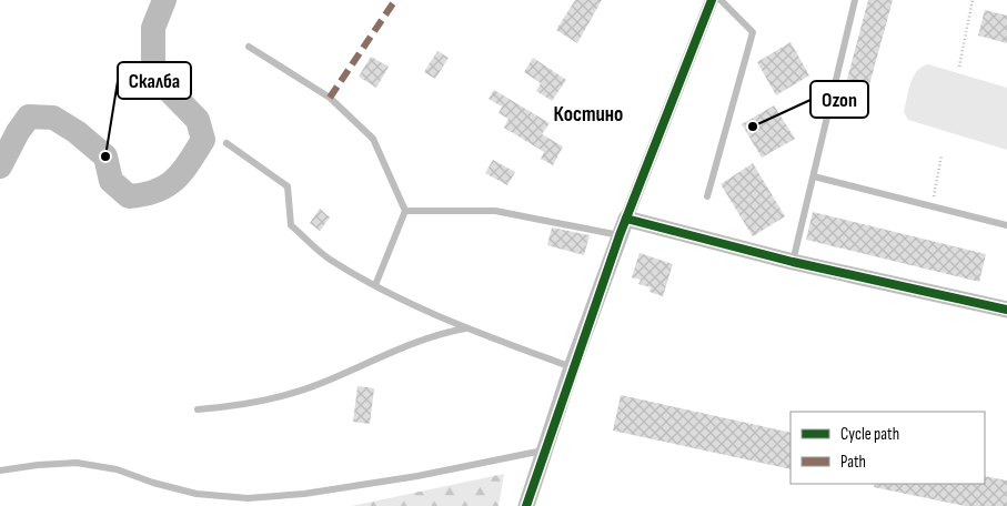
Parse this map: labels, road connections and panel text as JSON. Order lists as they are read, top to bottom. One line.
{"districts":["Костино"],"places":["Ozon","Скалба"],"legend":["Cycle path","Path"]}
